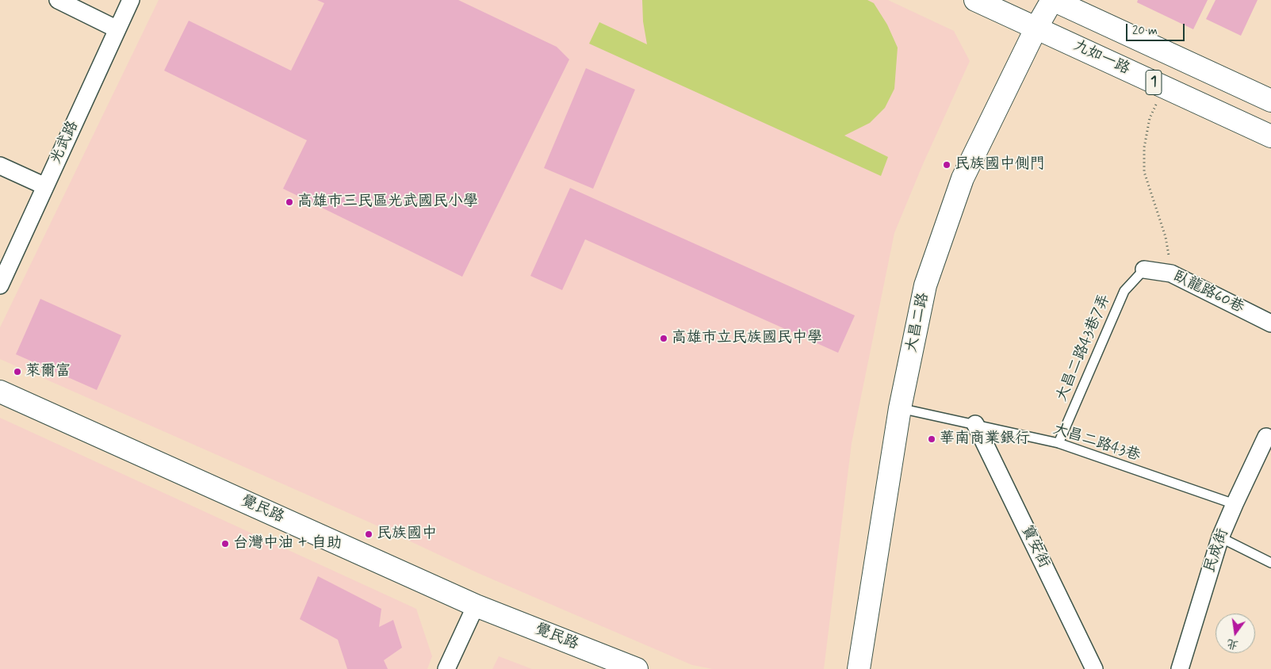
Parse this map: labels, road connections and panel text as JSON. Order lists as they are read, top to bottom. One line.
{"streets":{"street":["九如一路","1","光武路","臥龍路60巷","大昌二路","覺民路","寶安街","民成街"],"lane":["大昌二路43巷7弄","大昌二路43巷"]},"crossings":[["九如一路","大昌二路"],["1","大昌二路"],["臥龍路60巷","大昌二路43巷7弄"],["大昌二路","大昌二路43巷"],["大昌二路43巷7弄","大昌二路43巷"],["大昌二路43巷","寶安街"],["大昌二路43巷","民成街"]],"places":["民族國中側門","高雄市三民區光武國民小學","高雄市立民族國民中學","萊爾富","華南商業銀行","民族國中","台灣中油 + 自助"],"scale_bar":"20 m","north":"bottom"}
